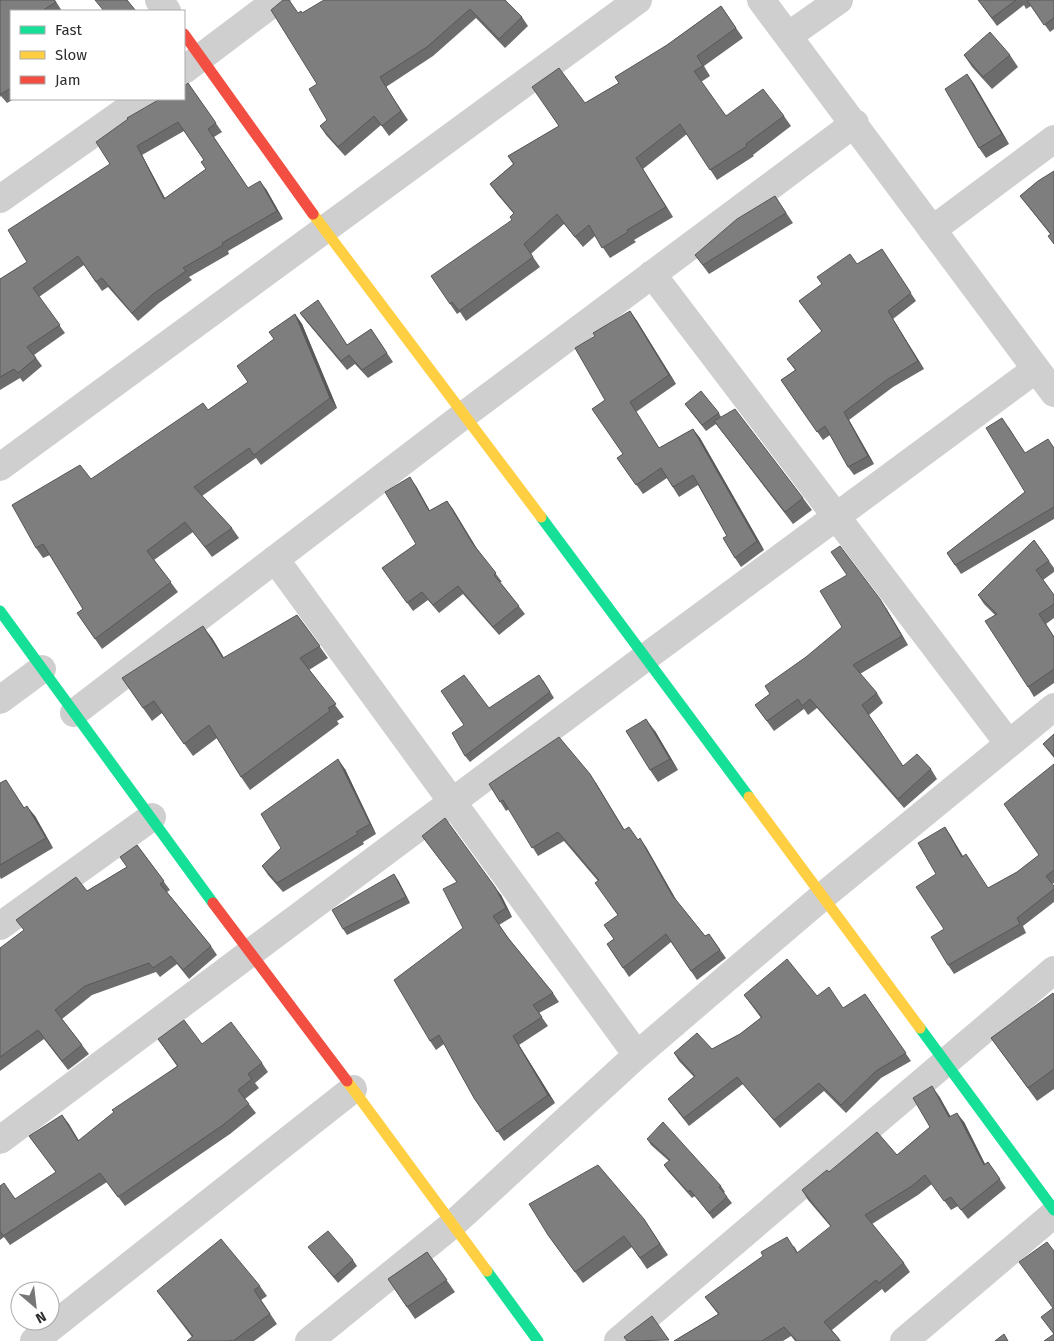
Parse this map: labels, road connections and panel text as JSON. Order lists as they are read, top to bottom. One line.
{"legend":["Fast","Slow","Jam"],"north":"bottom right"}
